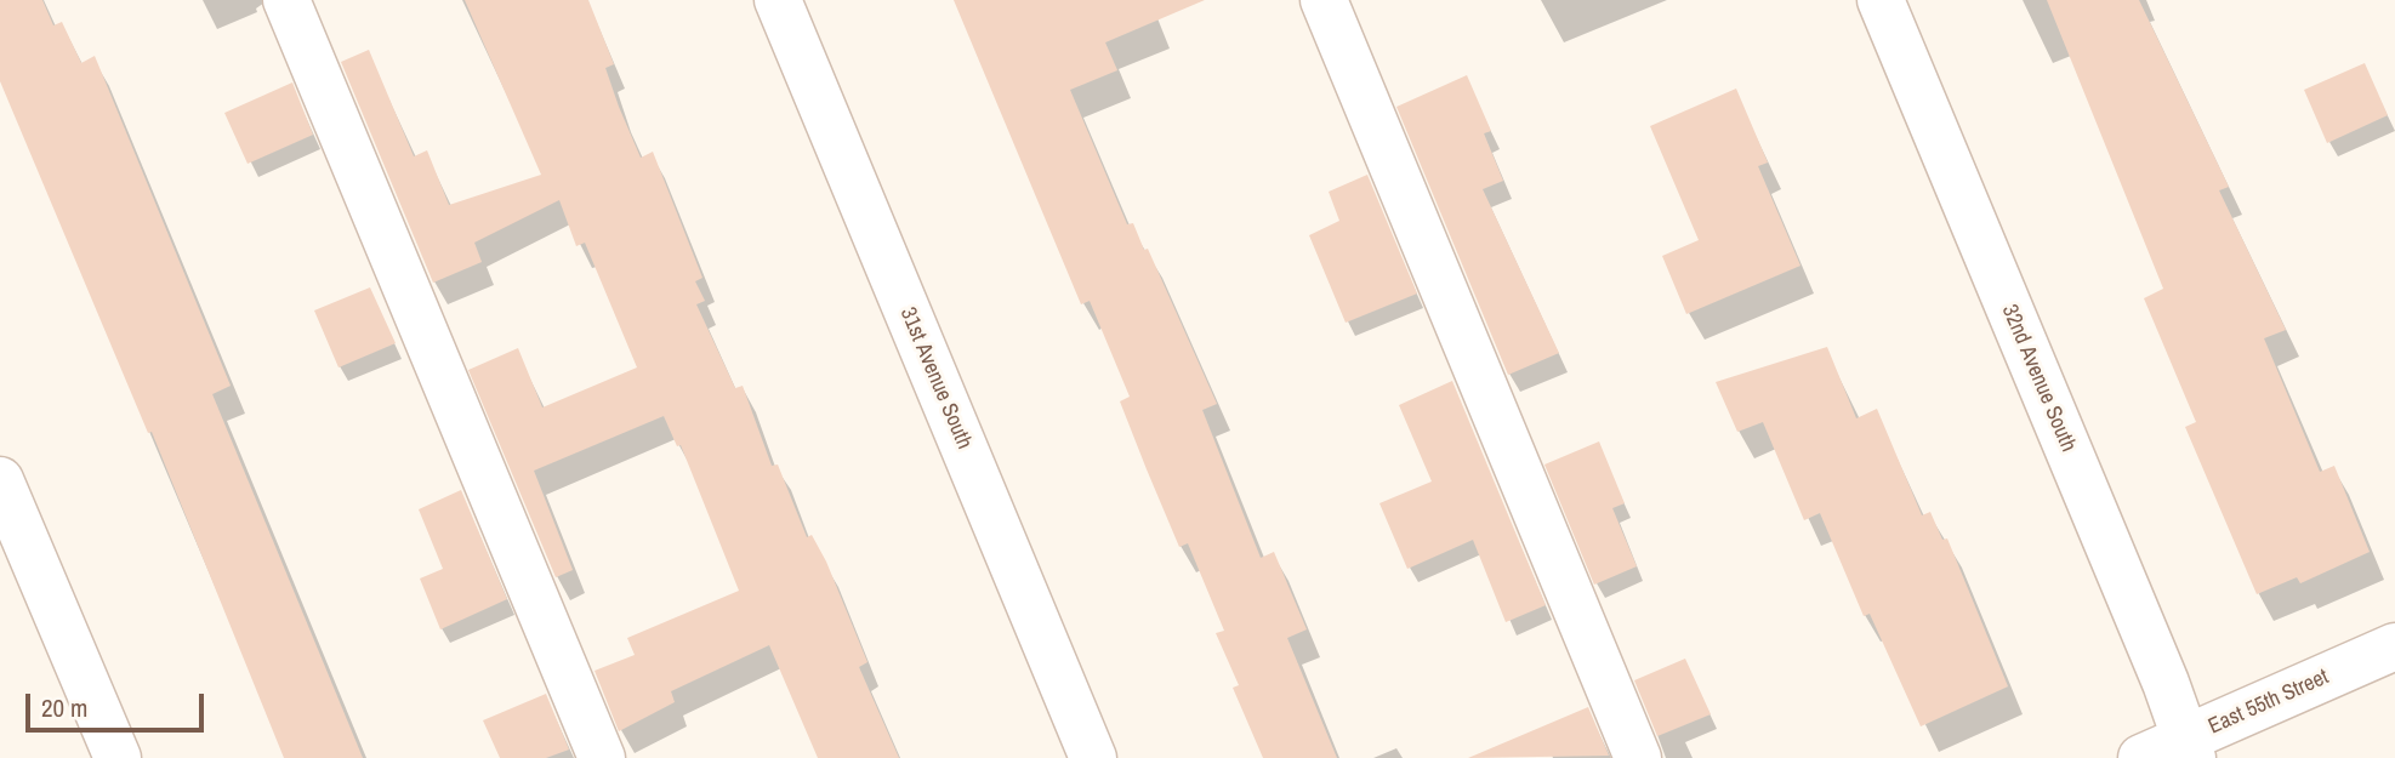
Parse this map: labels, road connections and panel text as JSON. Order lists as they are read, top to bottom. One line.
{"streets":{"street":["31st Avenue South","32nd Avenue South","East 55th Street"]},"crossings":[["32nd Avenue South","East 55th Street"]],"scale_bar":"20 m"}
